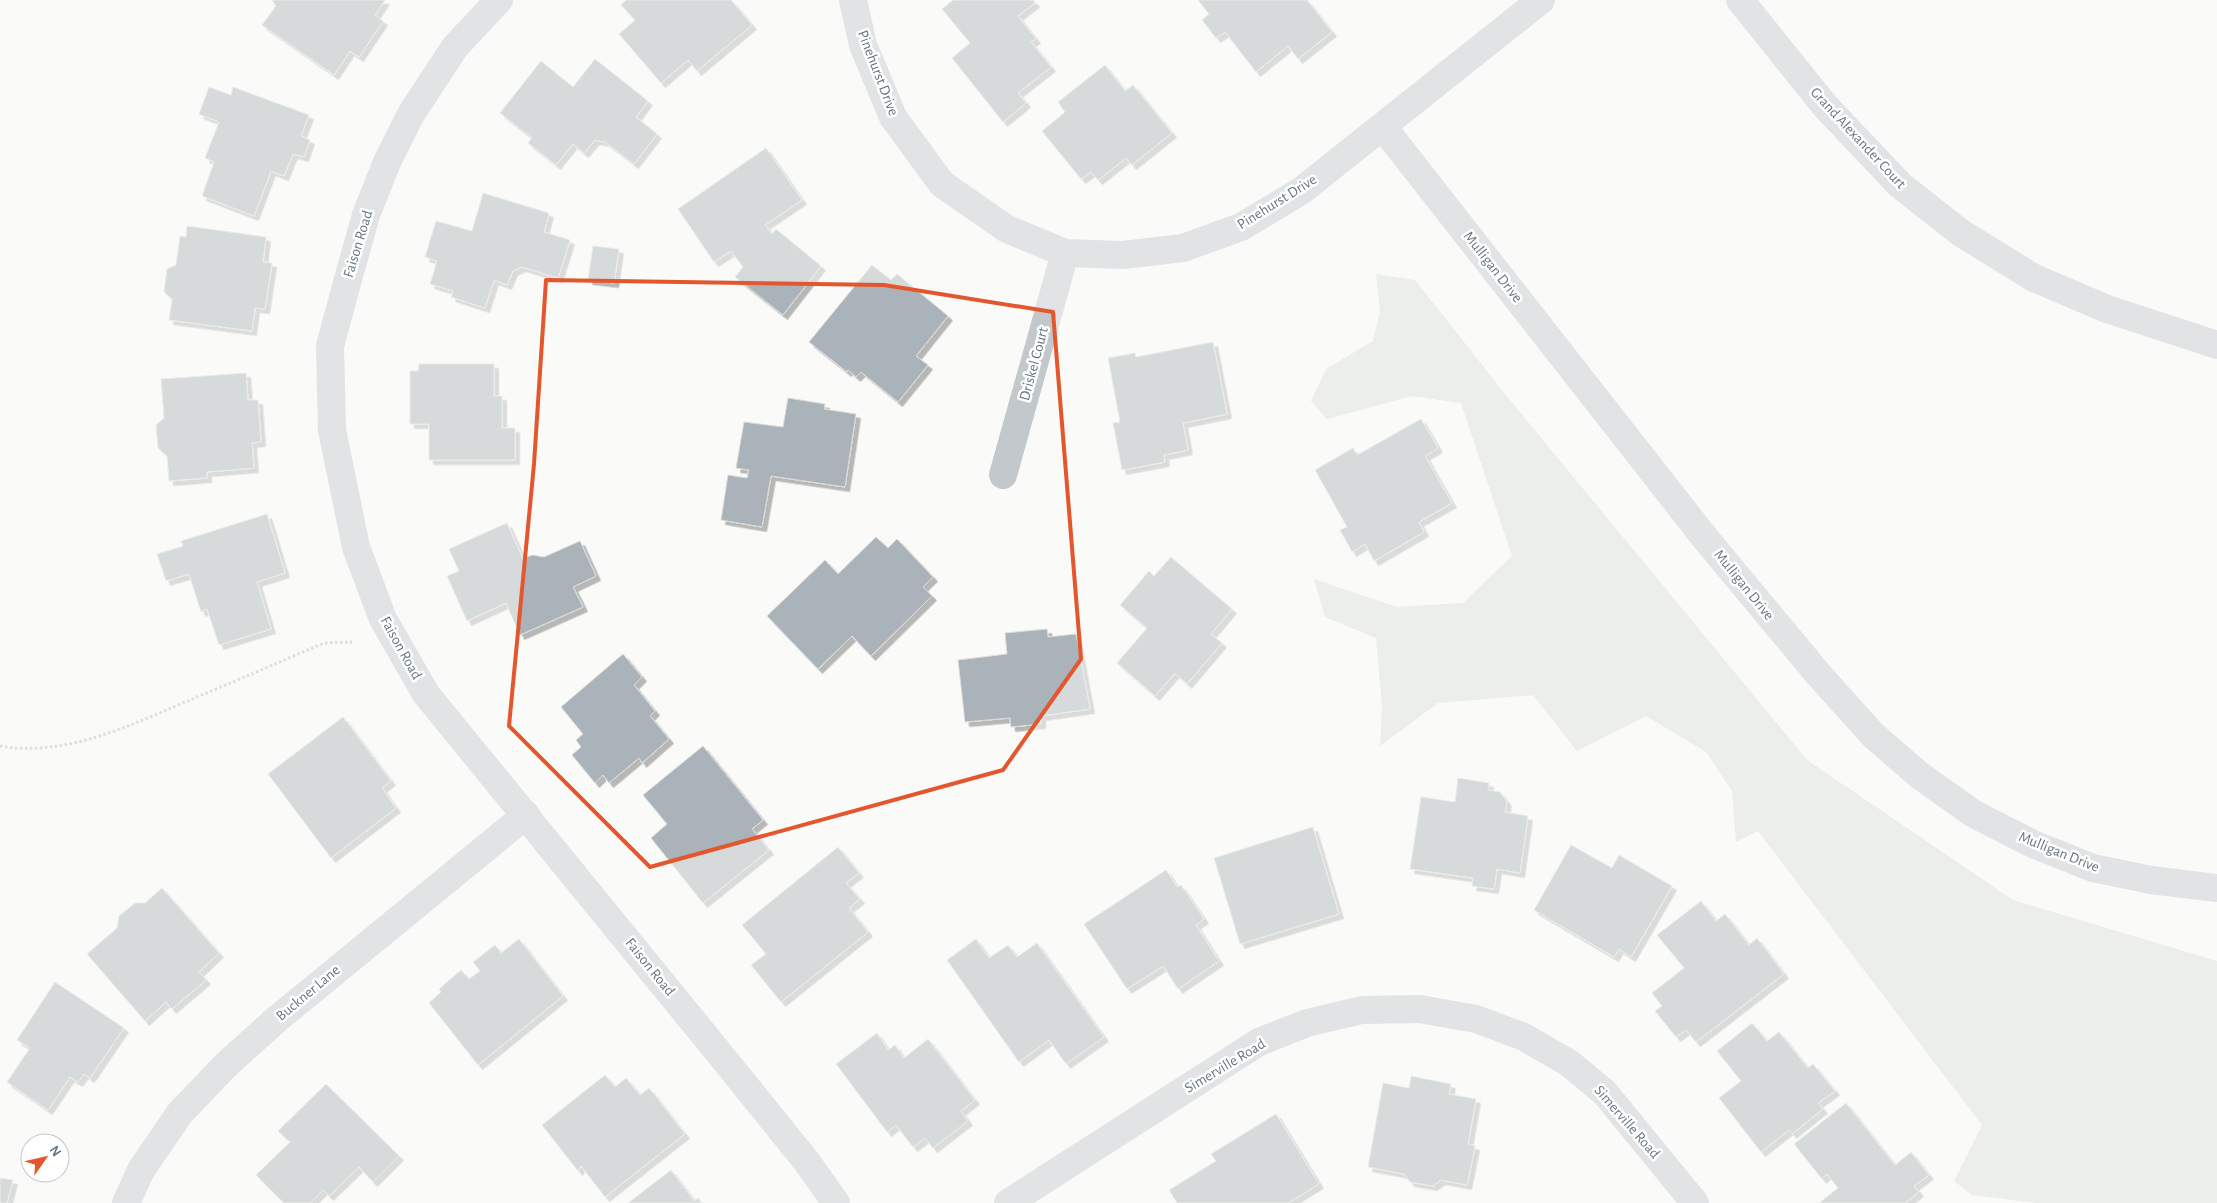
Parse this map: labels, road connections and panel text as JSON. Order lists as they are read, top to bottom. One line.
{"streets":{"street":["Pinehurst Drive","Grand Alexander Court","Faison Road","Mulligan Drive","Driskel Court","Buckner Lane","Simerville Road"]},"crossings":[["Pinehurst Drive","Mulligan Drive"],["Pinehurst Drive","Driskel Court"],["Faison Road","Buckner Lane"]],"north":"top right"}
